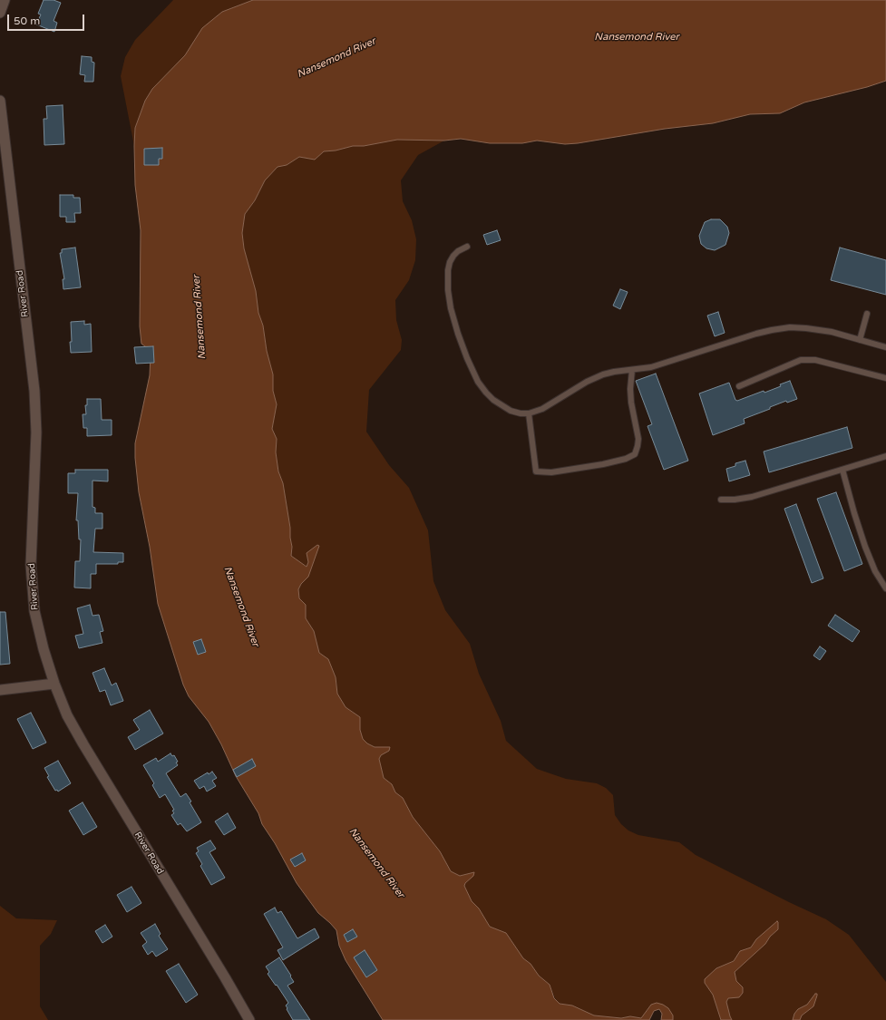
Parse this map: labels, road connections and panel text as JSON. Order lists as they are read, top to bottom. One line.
{"streets":{"street":["River Road"]},"water":["Nansemond River"],"scale_bar":"50 m"}
